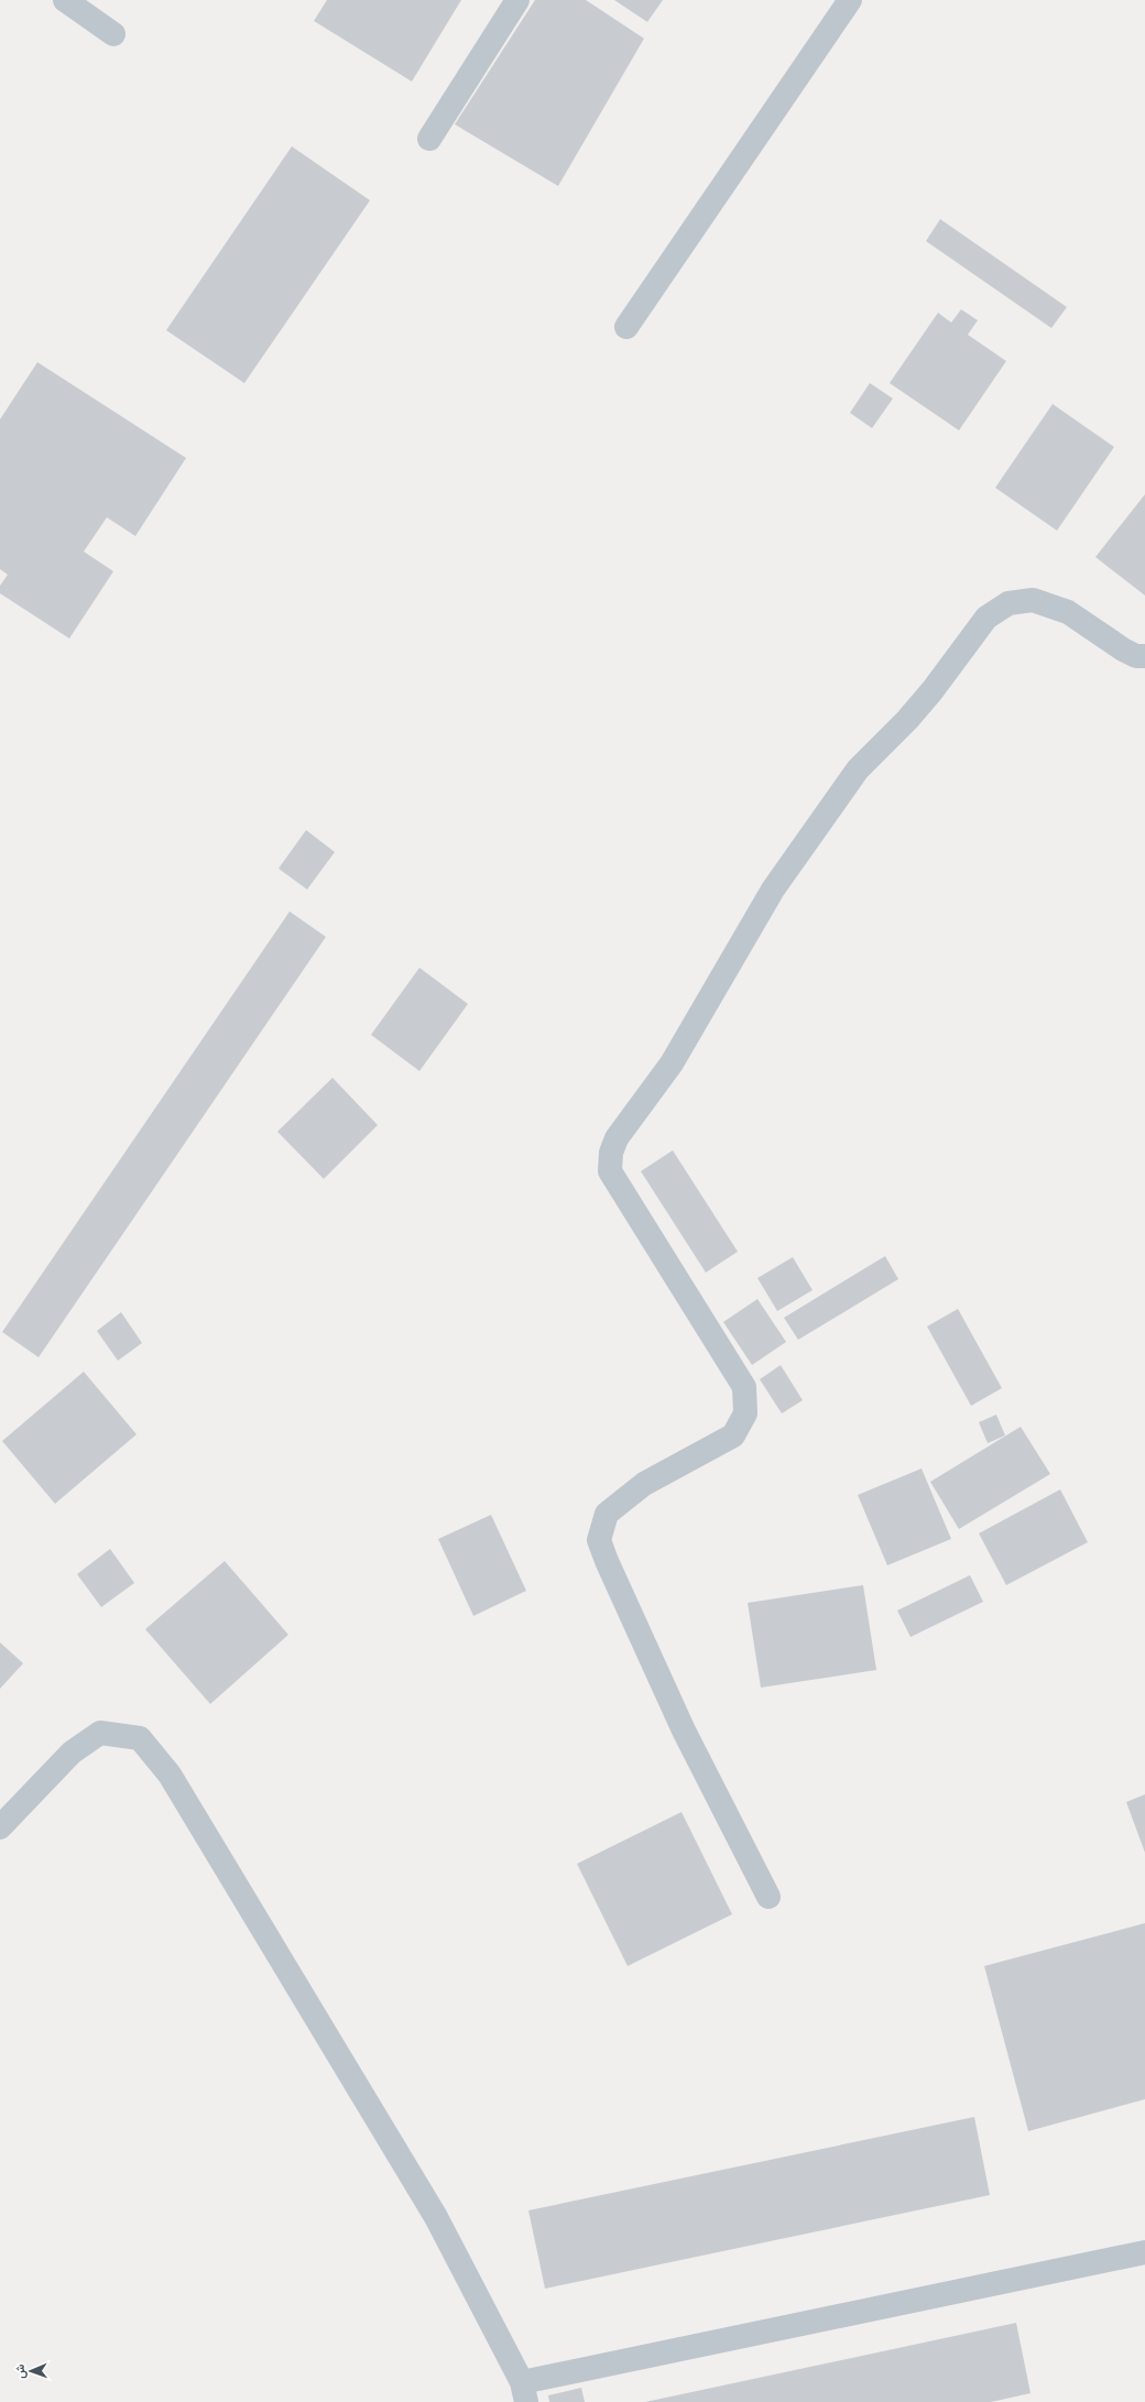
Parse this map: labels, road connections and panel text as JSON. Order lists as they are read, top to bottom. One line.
{"north":"left"}
